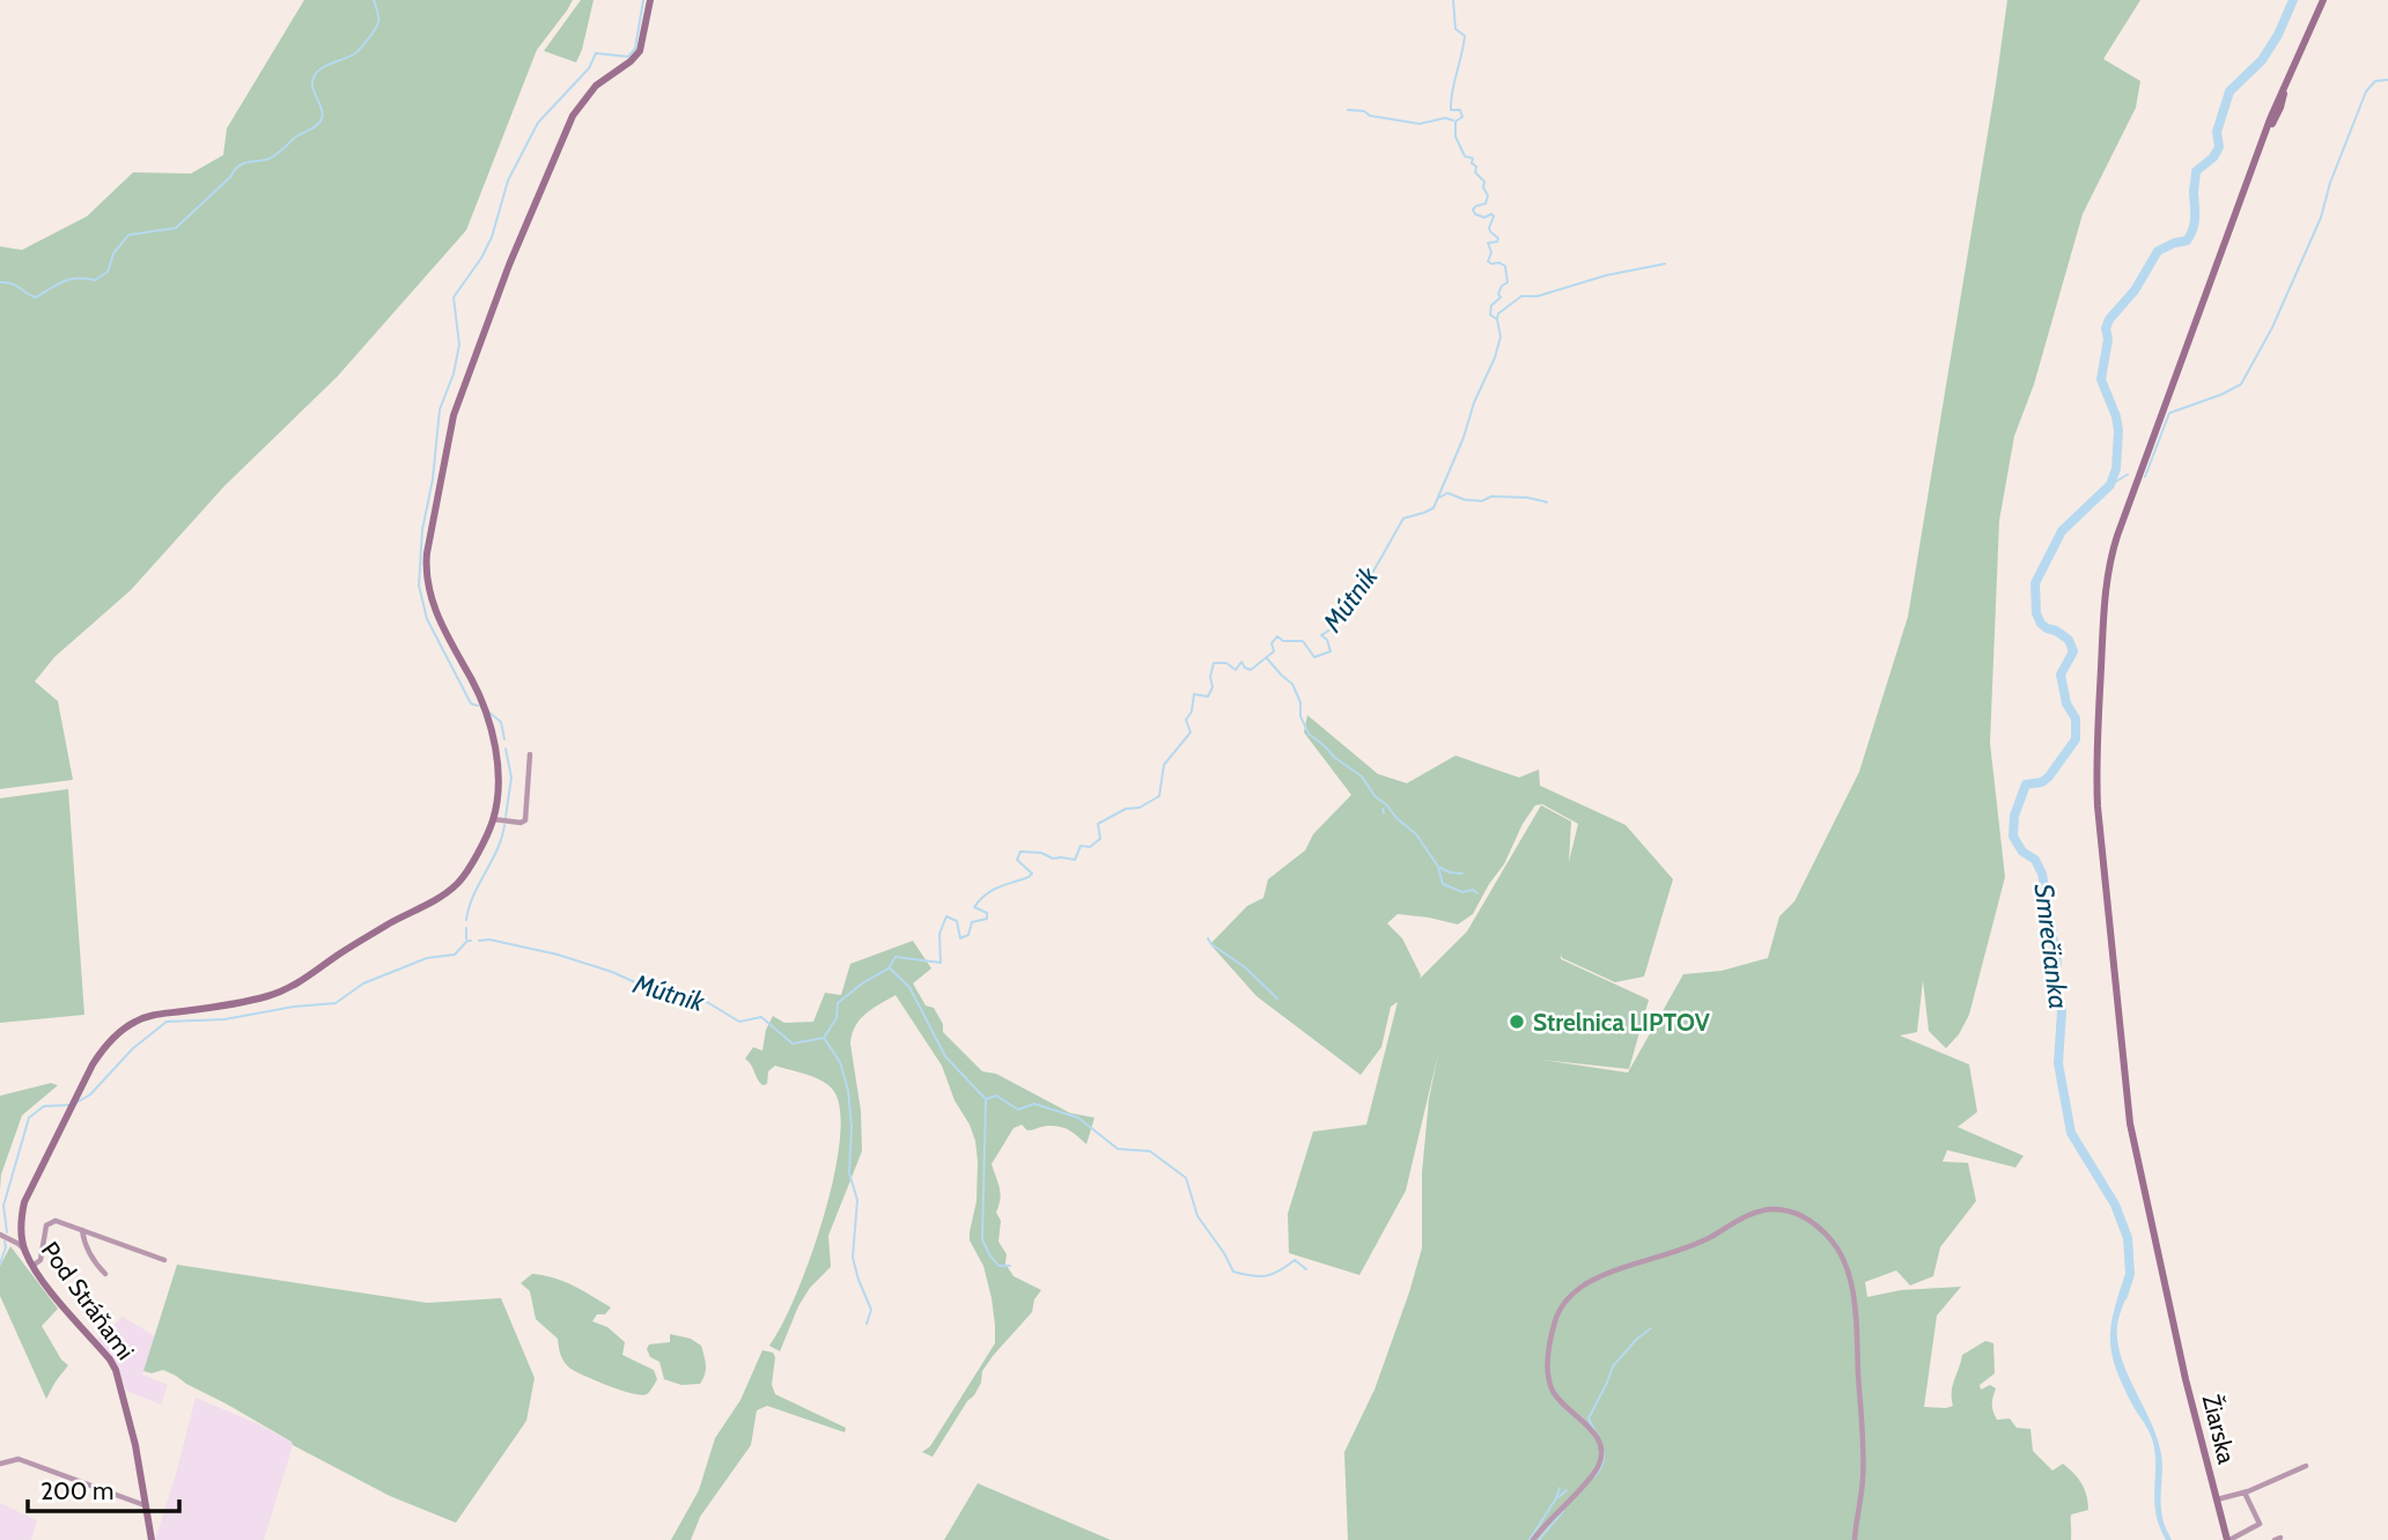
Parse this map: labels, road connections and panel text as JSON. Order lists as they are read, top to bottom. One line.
{"streets":{"street":["Pod Stráňami","Žiarska"]},"water":["Mútnik","Smrečianka"],"places":["Strelnica LIPTOV"],"scale_bar":"200 m"}
